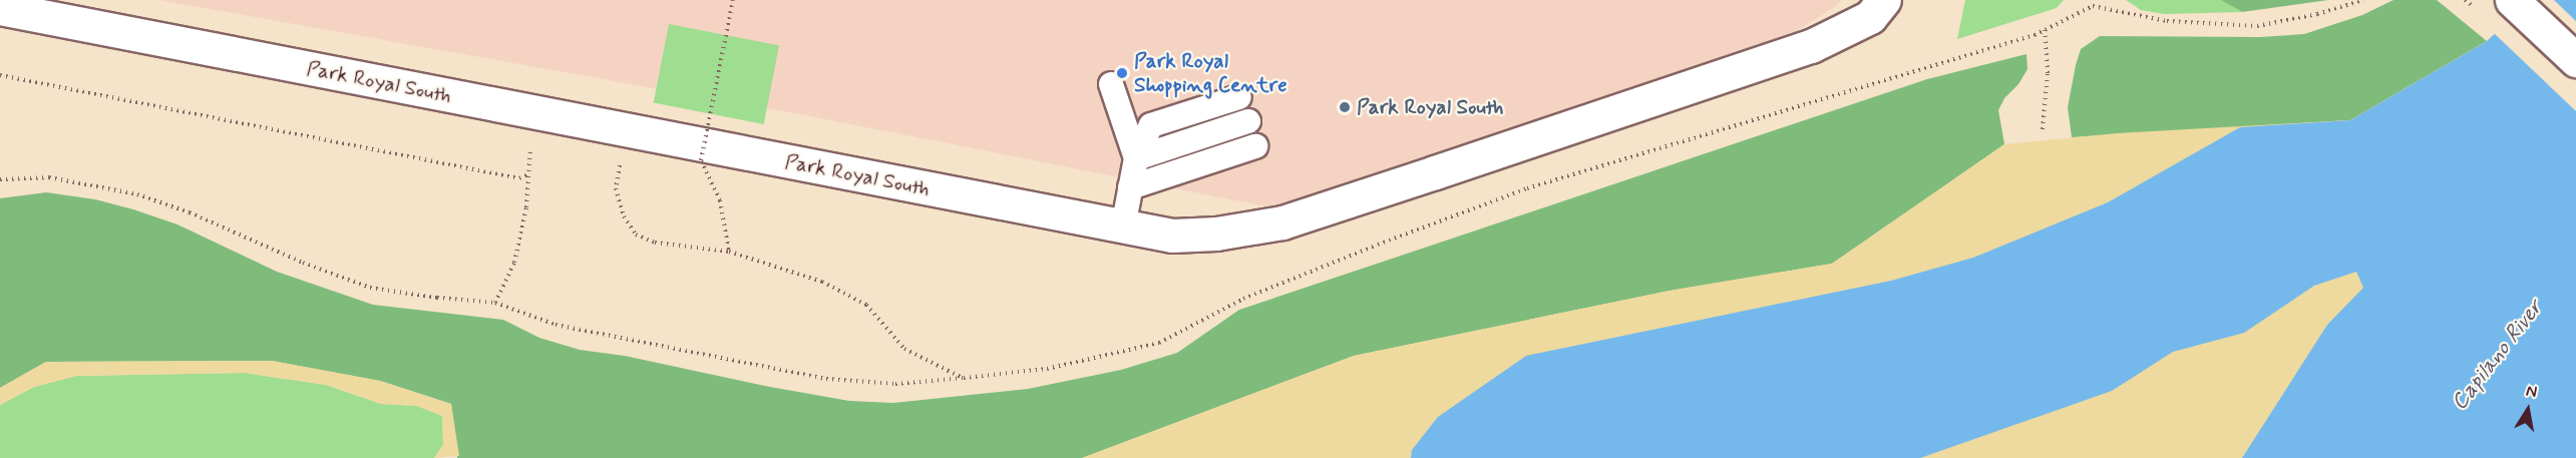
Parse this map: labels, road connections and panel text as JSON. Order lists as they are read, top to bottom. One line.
{"streets":{"street":["Park Royal South"]},"water":["Capilano River"],"places":["Park Royal Shopping Centre","Park Royal South"],"north":"top"}
